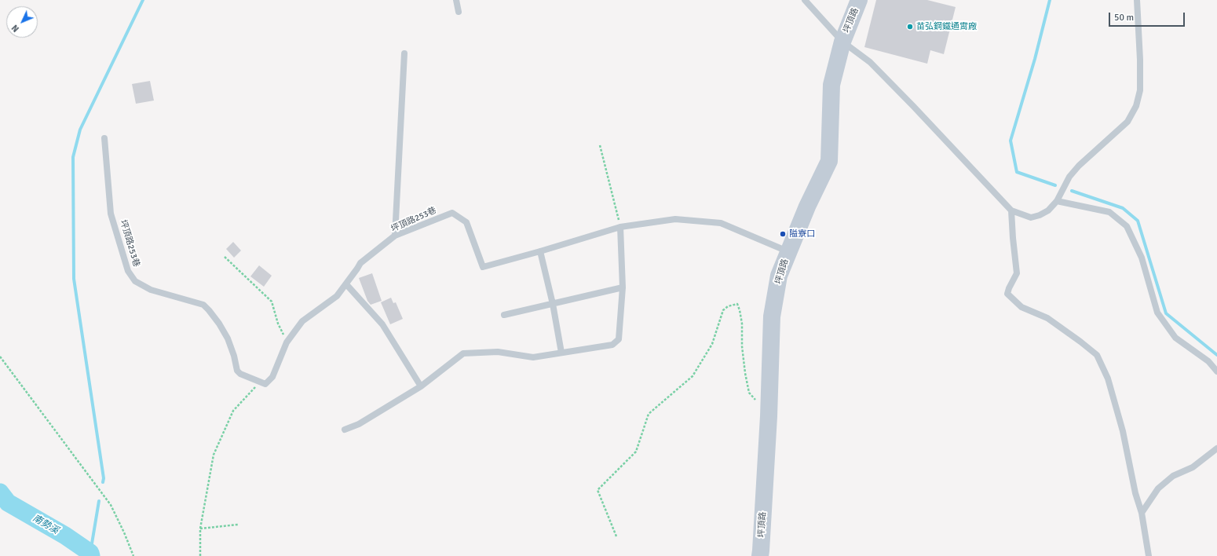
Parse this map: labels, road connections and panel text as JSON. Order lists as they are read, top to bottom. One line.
{"streets":{"street":["坪頂路"],"lane":["坪頂路253巷"]},"crossings":[["坪頂路","坪頂路253巷"]],"water":["南勢溪"],"places":["苗弘鋼鐵通霄廠","隘寮口"],"scale_bar":"50 m","north":"bottom left"}
